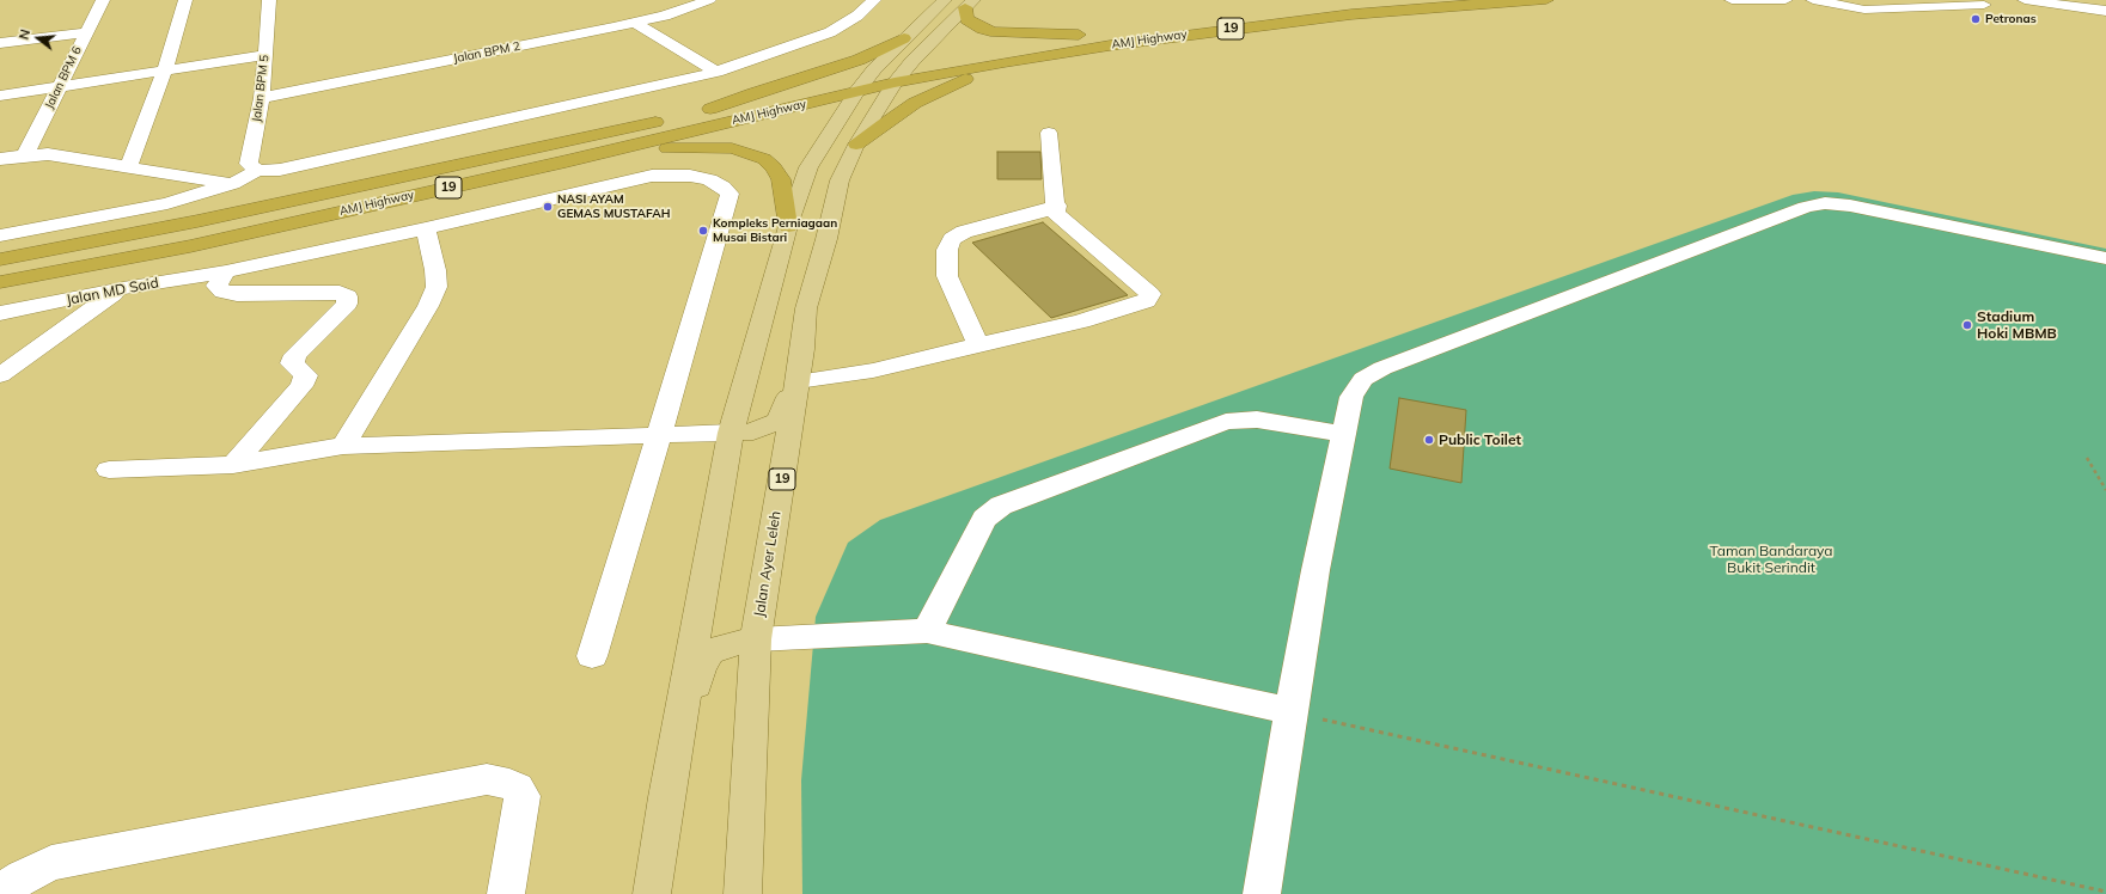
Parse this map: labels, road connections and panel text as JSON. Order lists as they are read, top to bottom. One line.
{"streets":{"highway":["19","AMJ Highway"],"main road":["Jalan Ayer Leleh"],"street":["Jalan BPM 2","Jalan BPM 6","Jalan BPM 5","Jalan MD Said"]},"crossings":[["AMJ Highway","Jalan Ayer Leleh"],["Jalan BPM 2","Jalan BPM 5"]],"parks":["Taman Bandaraya Bukit Serindit"],"places":["Petronas","NASI AYAM GEMAS MUSTAFAH","Kompleks Perniagaan Musai Bistari","Stadium Hoki MBMB","Public Toilet"],"north":"left"}
